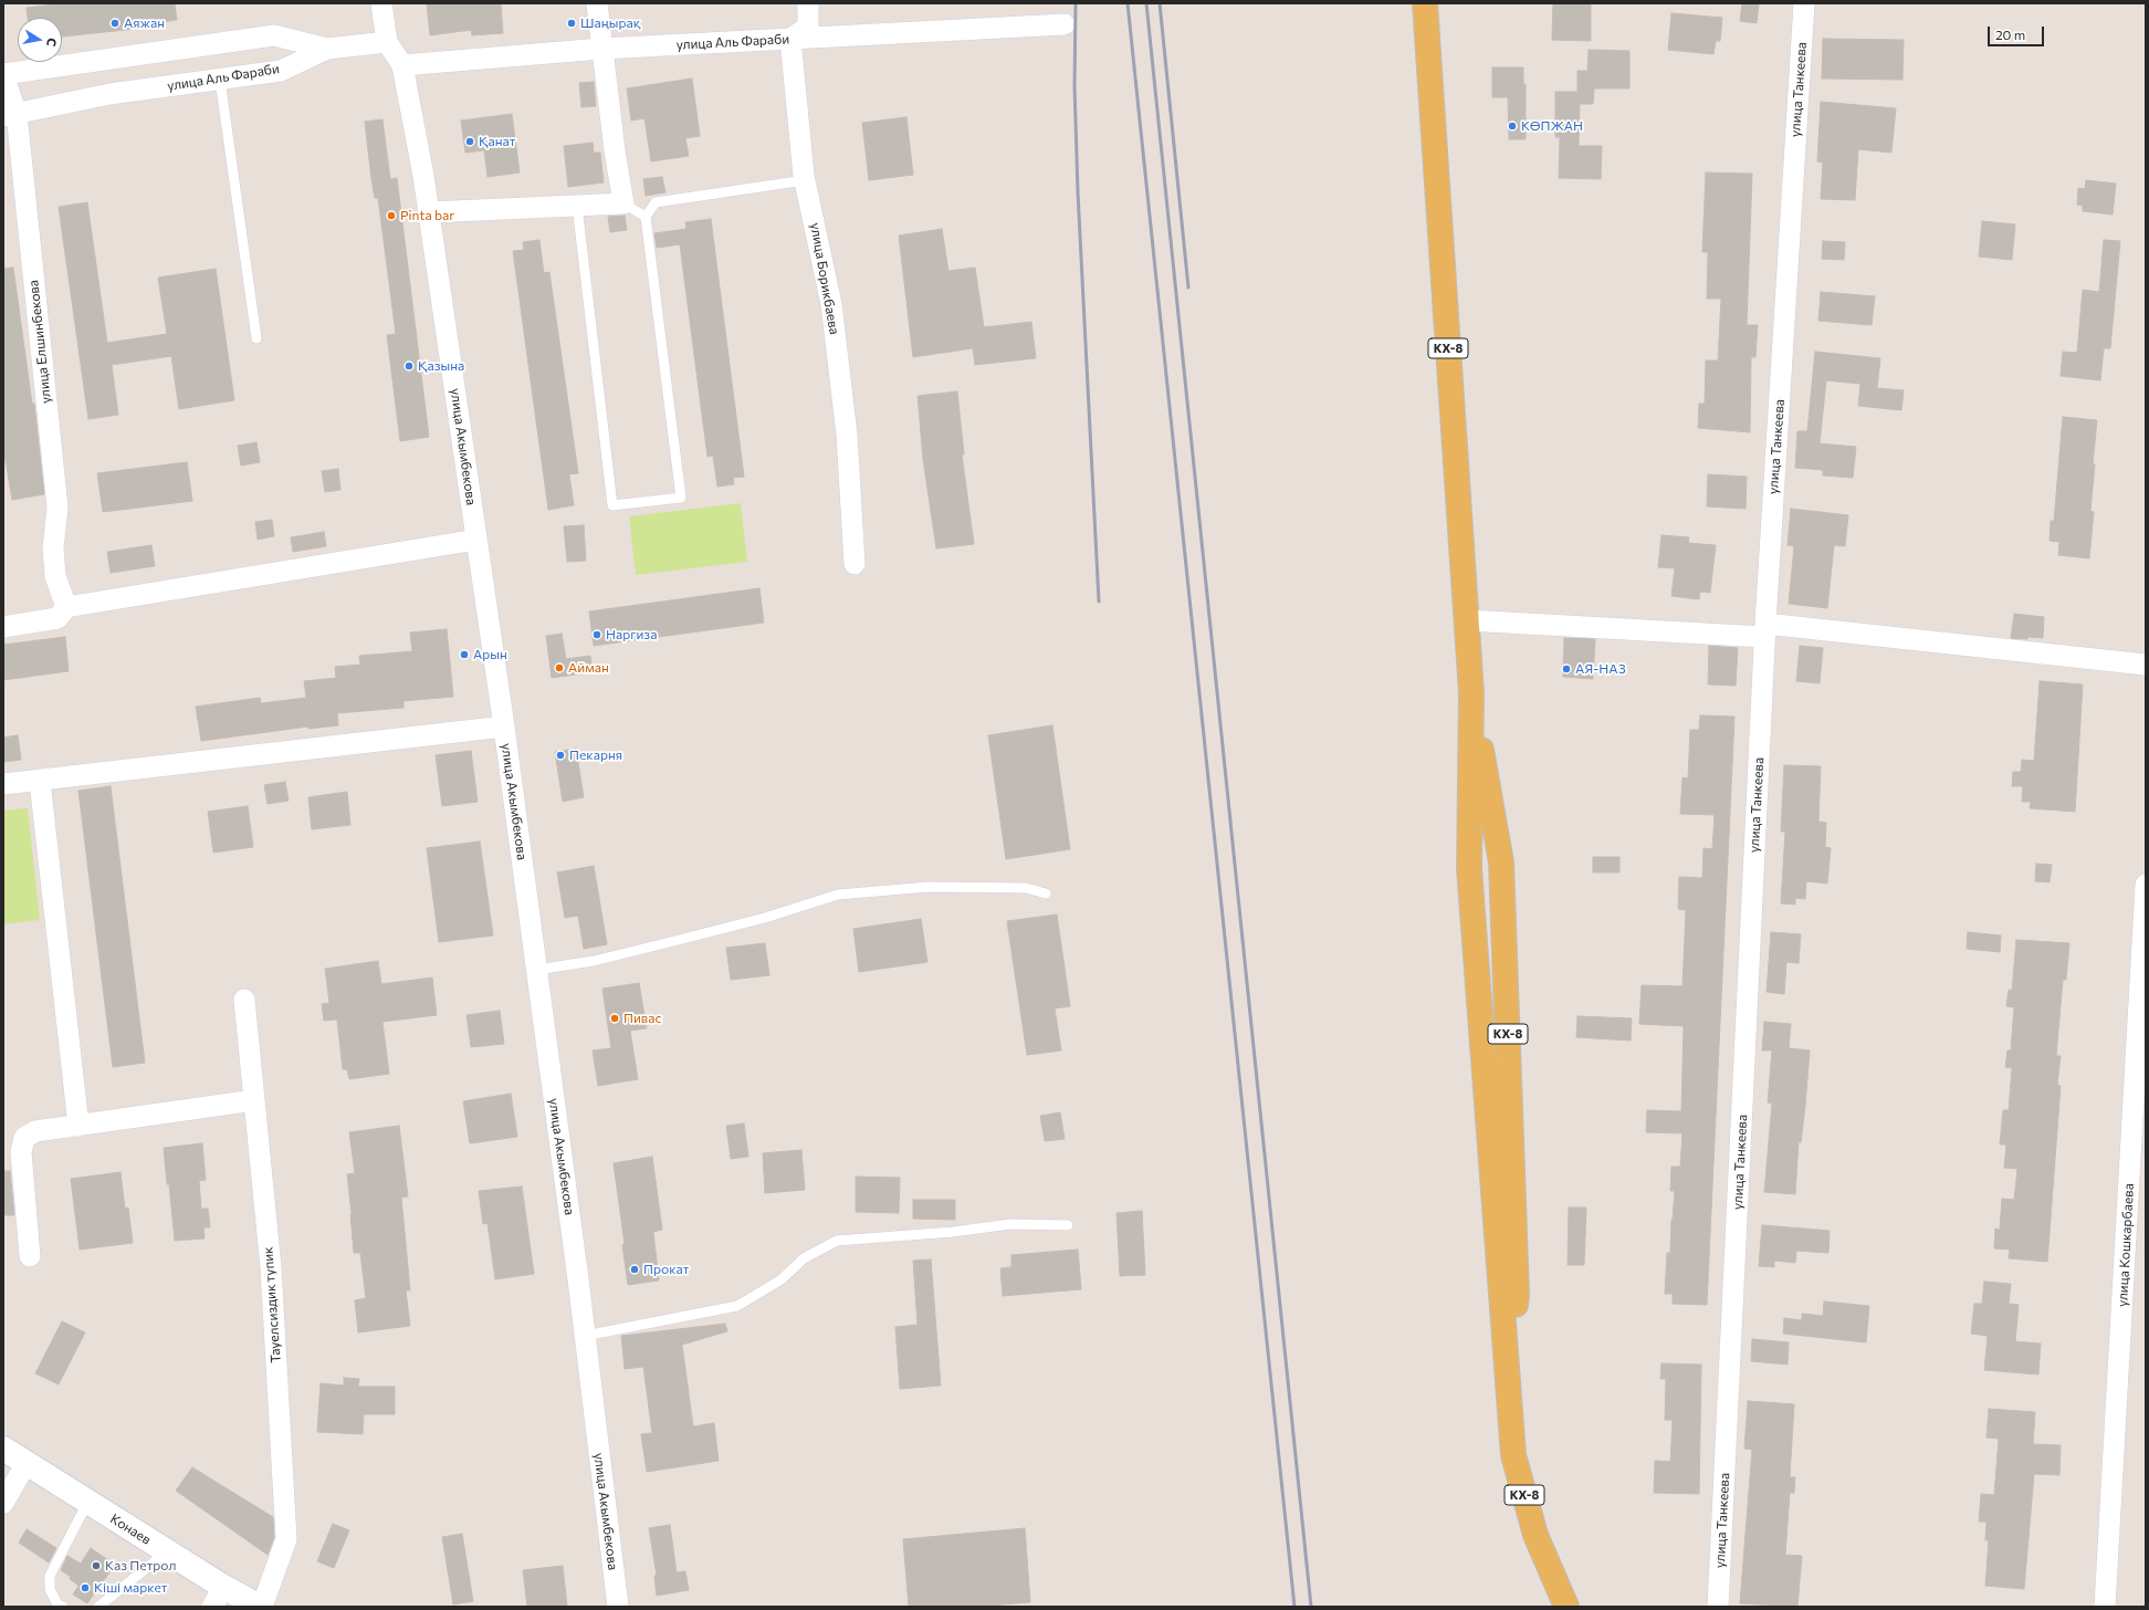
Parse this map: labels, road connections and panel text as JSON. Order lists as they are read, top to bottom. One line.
{"streets":{"main road":["КХ-8","Конаев"],"street":["улица Аль Фараби","улица Танкеева","улица Борикбаева","улица Елшинбекова","улица Акымбекова","улица Кошкарбаева","Тауелсиздик тупик"]},"crossings":[["улица Аль Фараби","улица Борикбаева"],["улица Аль Фараби","улица Елшинбекова"],["улица Аль Фараби","улица Акымбекова"],["Тауелсиздик тупик","Конаев"]],"places":["Аяжан","Шаңырақ","КӨПЖАН","Қанат","Pinta bar","Қазына","Наргиза","Арын","Айман","АЯ-НАЗ","Пекарня","Пивас","Прокат","Каз Петрол","Кіші маркет"],"scale_bar":"20 m","north":"right"}
